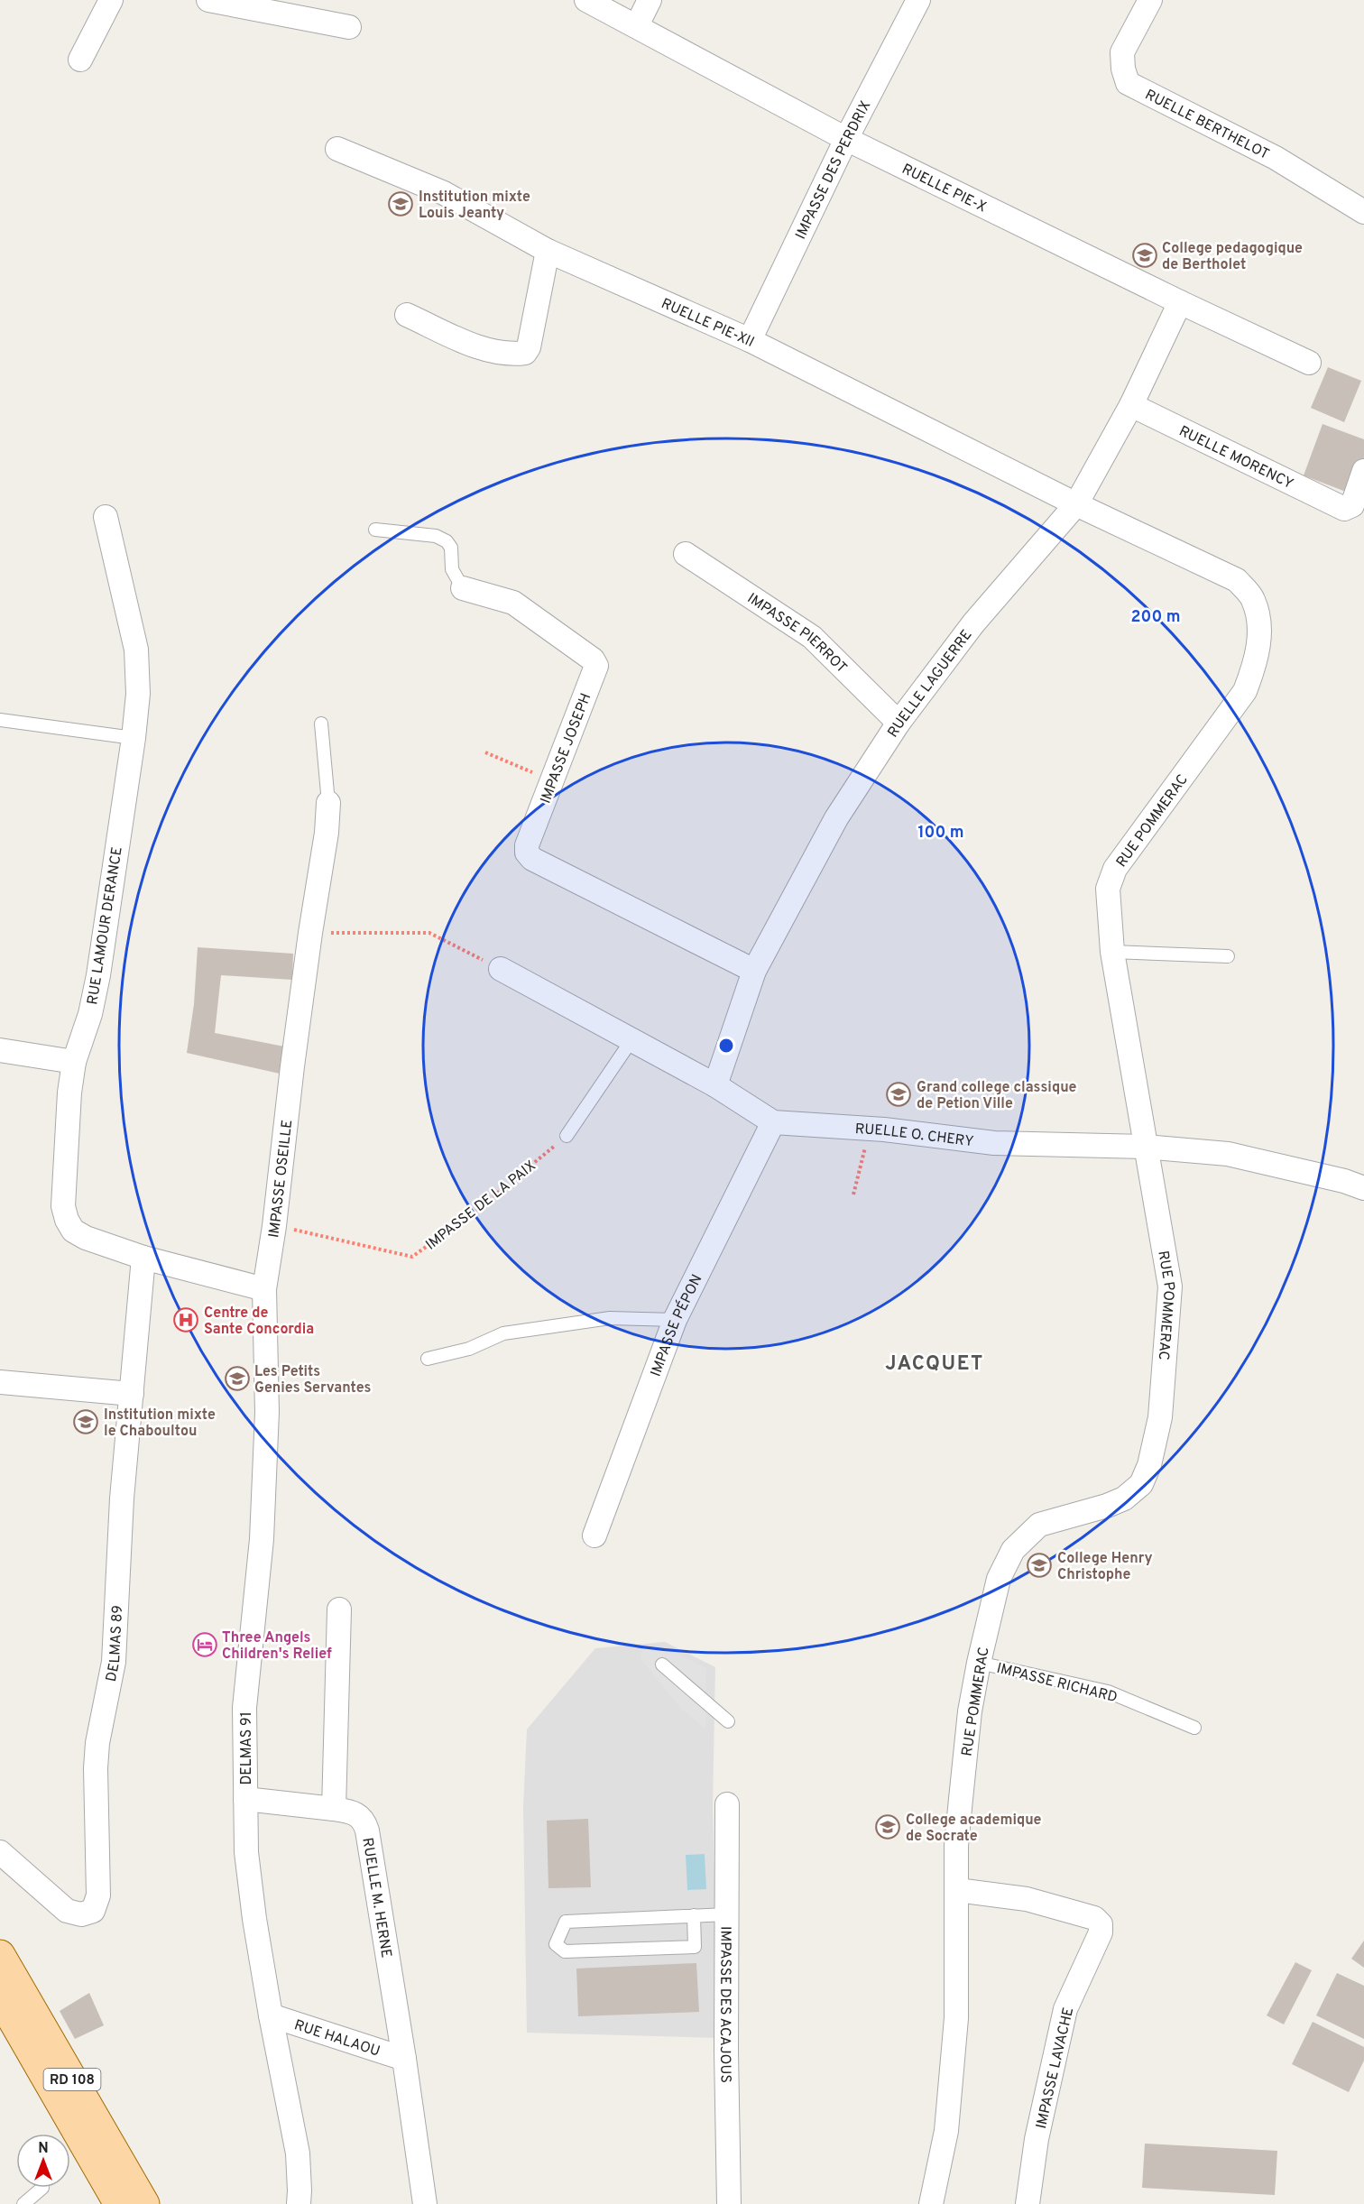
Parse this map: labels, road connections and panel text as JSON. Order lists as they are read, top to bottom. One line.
{"streets":{"main road":["RD 108"],"street":["RUELLE BERTHELOT","IMPASSE DES PERDRIX","RUELLE PIE-X","RUELLE PIE-XII","RUELLE MORENCY","IMPASSE PIERROT","RUELLE LAGUERRE","IMPASSE JOSEPH","RUE POMMERAC","RUE LAMOUR DERANCE","RUELLE O. CHERY","IMPASSE OSEILLE","IMPASSE PÉPON","DELMAS 89","DELMAS 91","RUELLE M. HERNE","IMPASSE DES ACAJOUS","RUE HALAOU","IMPASSE LAVACHE"],"lane":["IMPASSE RICHARD"],"path":["IMPASSE DE LA PAIX"]},"crossings":[["IMPASSE DES PERDRIX","RUELLE PIE-X"],["IMPASSE DES PERDRIX","RUELLE PIE-XII"],["RUELLE PIE-X","RUELLE LAGUERRE"],["RUELLE PIE-XII","RUELLE LAGUERRE"],["RUELLE PIE-XII","RUE POMMERAC"],["RUELLE MORENCY","RUELLE LAGUERRE"],["IMPASSE PIERROT","RUELLE LAGUERRE"],["RUELLE LAGUERRE","IMPASSE JOSEPH"],["RUELLE LAGUERRE","RUE POMMERAC"],["RUELLE LAGUERRE","RUELLE O. CHERY"],["RUE POMMERAC","RUELLE O. CHERY"],["RUE POMMERAC","IMPASSE RICHARD"],["RUE POMMERAC","IMPASSE LAVACHE"],["RUE LAMOUR DERANCE","IMPASSE OSEILLE"],["RUE LAMOUR DERANCE","DELMAS 89"],["RUE LAMOUR DERANCE","DELMAS 91"],["RUELLE O. CHERY","IMPASSE PÉPON"],["IMPASSE OSEILLE","IMPASSE DE LA PAIX"],["IMPASSE OSEILLE","DELMAS 91"],["DELMAS 91","RUELLE M. HERNE"],["DELMAS 91","RUE HALAOU"],["RUELLE M. HERNE","RUE HALAOU"]],"districts":["JACQUET"],"places":{"school or university":["Institution mixte Louis Jeanty","College pedagogique de Bertholet","Grand college classique de Petion Ville","Les Petits Genies Servantes","Institution mixte le Chaboultou","College Henry Christophe","College academique de Socrate"],"hospital":["Centre de Sante Concordia"],"hotel":["Three Angels Children's Relief"]},"north":"top","rings":["200 m","100 m"]}
